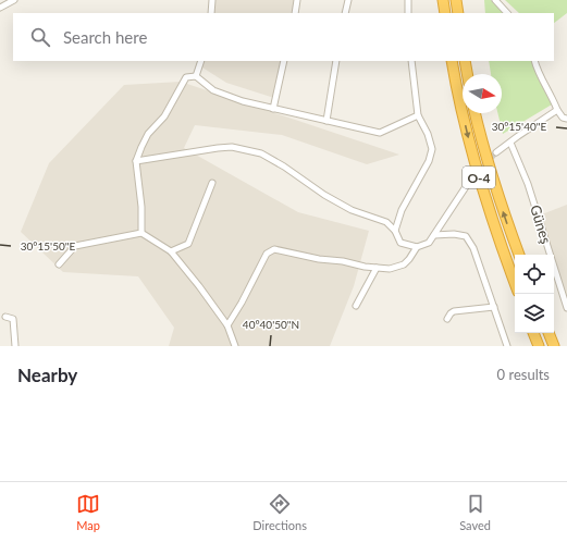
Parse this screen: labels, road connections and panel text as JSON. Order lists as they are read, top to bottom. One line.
{"streets":{"highway":["O-4"],"street":["Güneş"]},"north":"right","page":{"search":"Search here","heading":["Nearby","0 results"],"nav":["Map","Directions","Saved"]},"coordinates":["30°15'40\"E","30°15'50\"E","40°40'50\"N"]}
